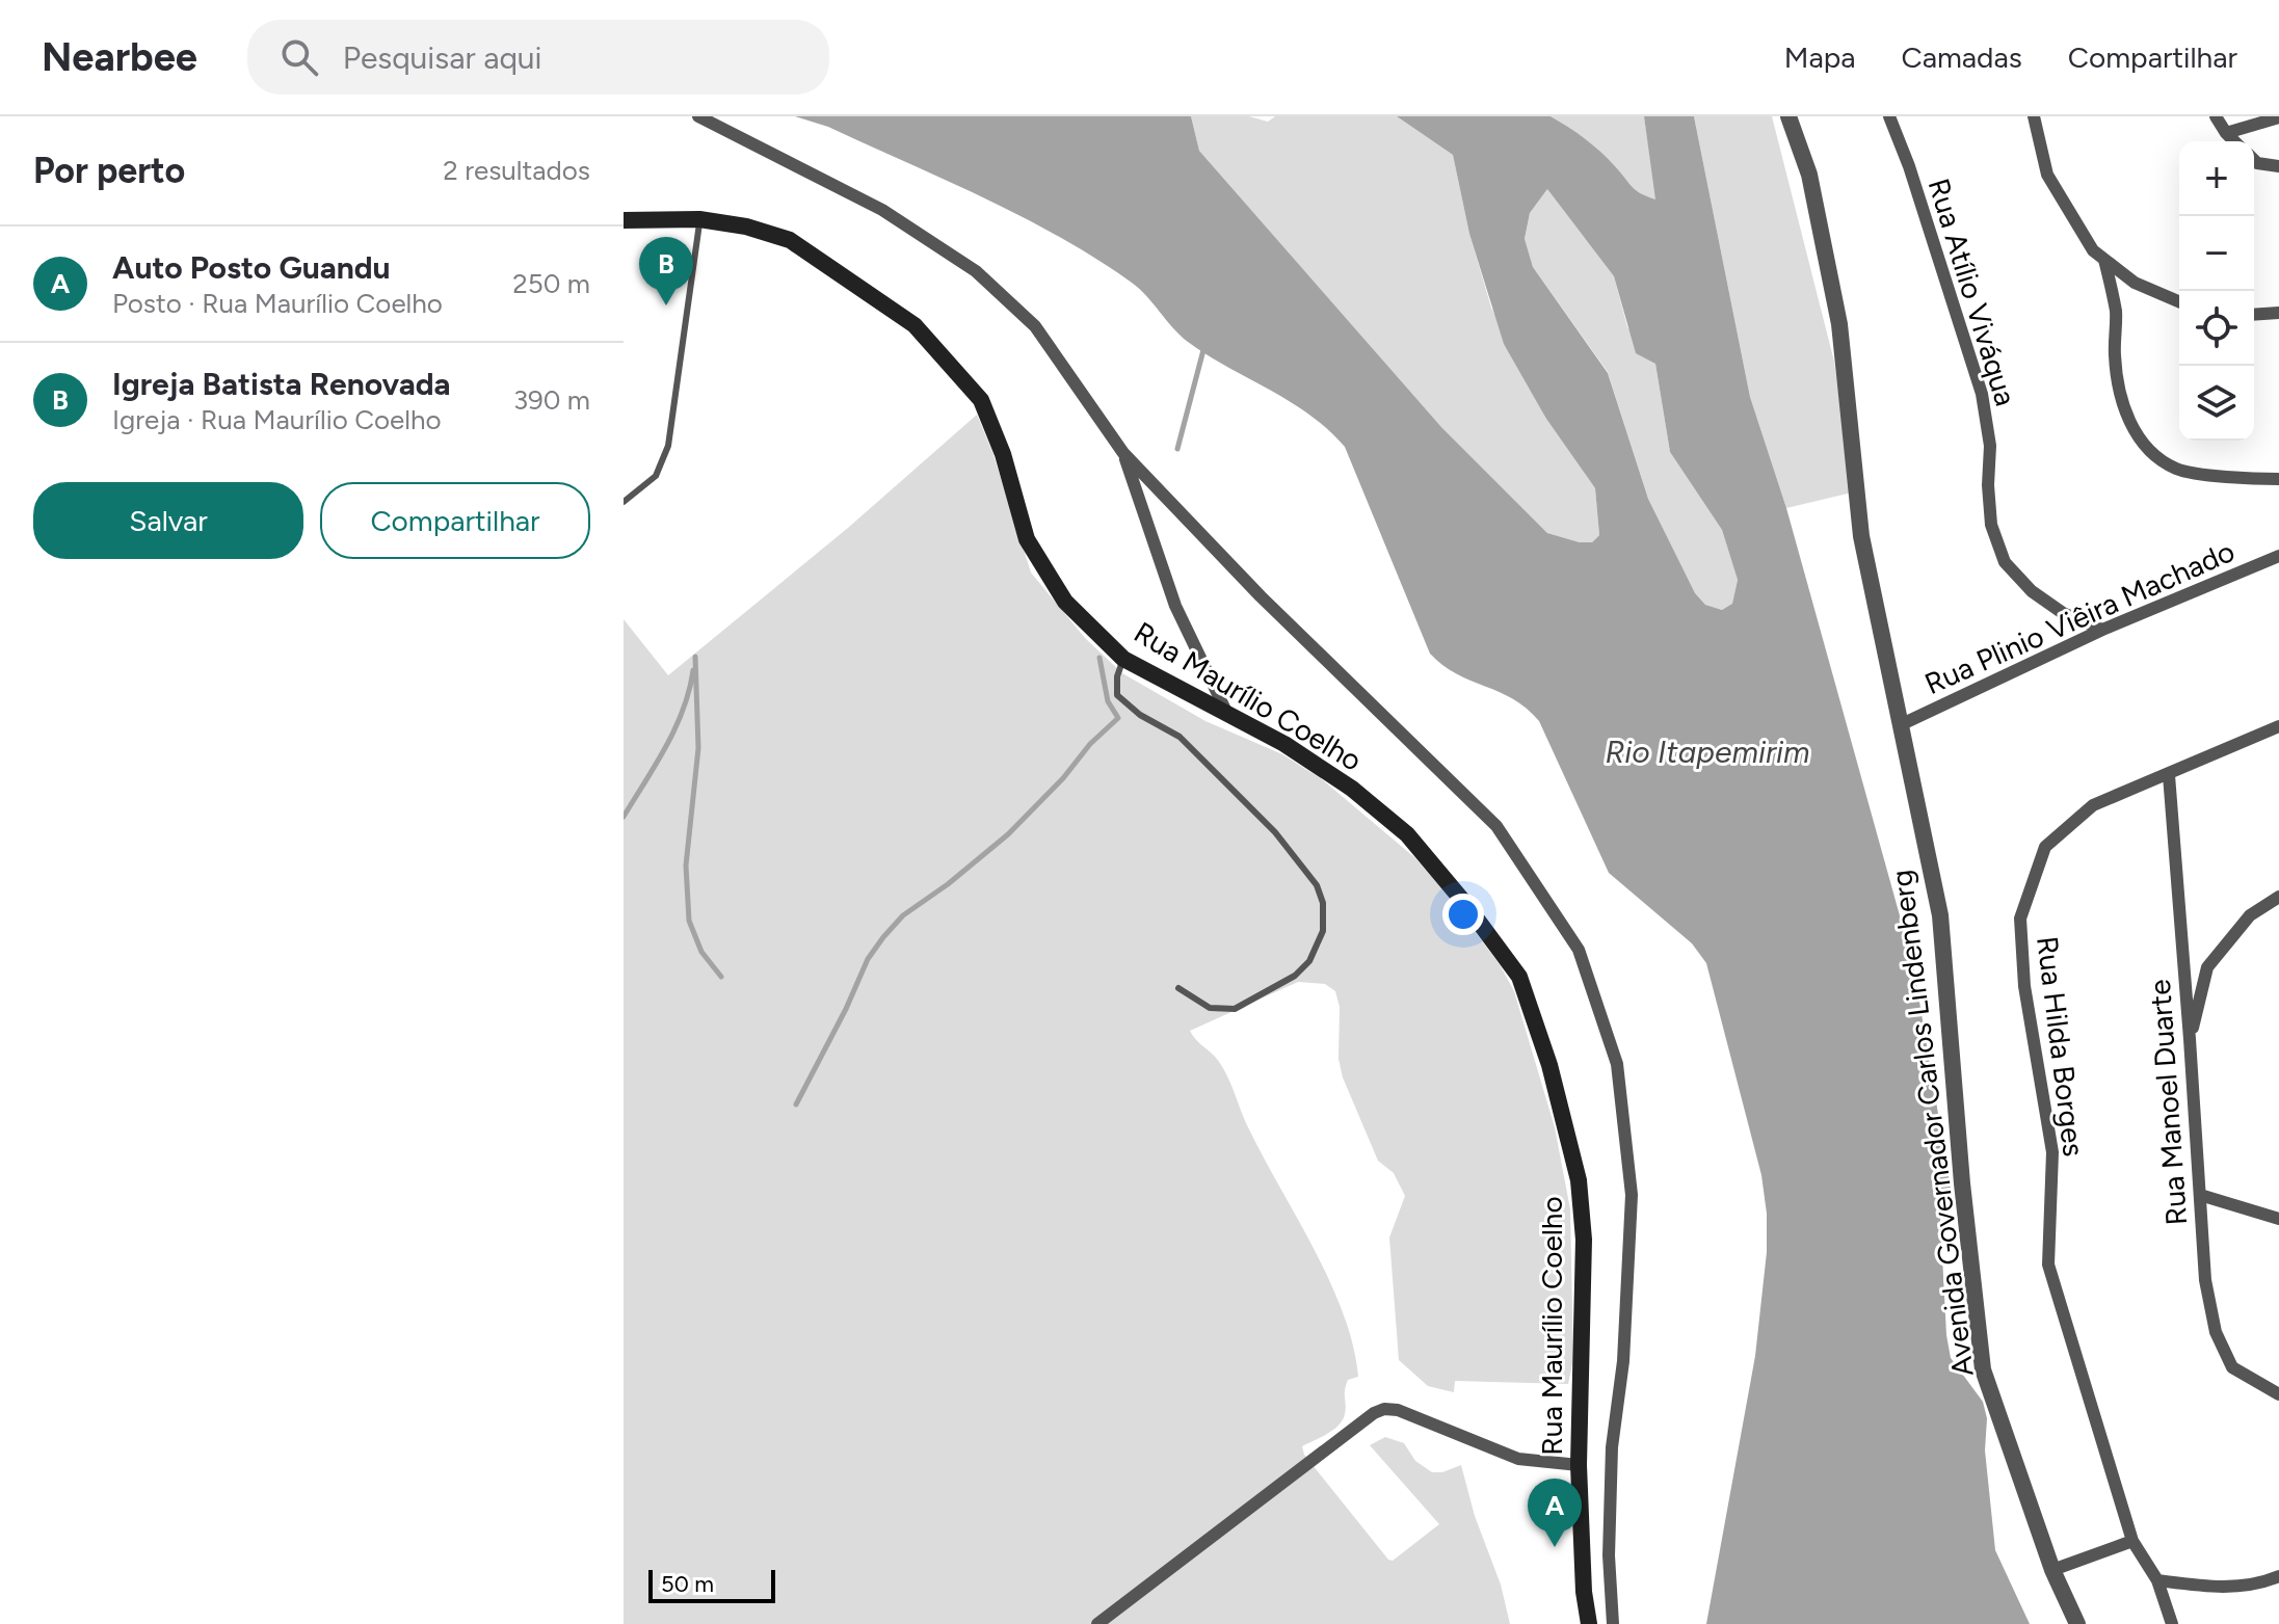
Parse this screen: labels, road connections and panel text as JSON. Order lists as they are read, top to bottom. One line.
{"streets":{"main road":["Rua Maurílio Coelho"],"street":["Rua Atílio Viváqua","Rua Plinio Viêira Machado","Rua Hilda Borges","Rua Manoel Duarte","Avenida Governador Carlos Lindenberg"]},"crossings":[["Rua Atílio Viváqua","Rua Plinio Viêira Machado"],["Rua Plinio Viêira Machado","Avenida Governador Carlos Lindenberg"],["Rua Hilda Borges","Rua Manoel Duarte"]],"water":["Rio Itapemirim"],"scale_bar":"50 m","page":{"header":"Nearbee","search":"Pesquisar aqui","nav":["Mapa","Camadas","Compartilhar"],"heading":["Por perto","2 resultados"],"map_buttons":["+","−"],"list":[{"mark":"A","name":"Auto Posto Guandu","note":"Posto · Rua Maurílio Coelho","value":"250 m"},{"mark":"B","name":"Igreja Batista Renovada","note":"Igreja · Rua Maurílio Coelho","value":"390 m"}],"pins":["B","A"],"buttons":["Salvar","Compartilhar"],"scale":"50 m"}}
